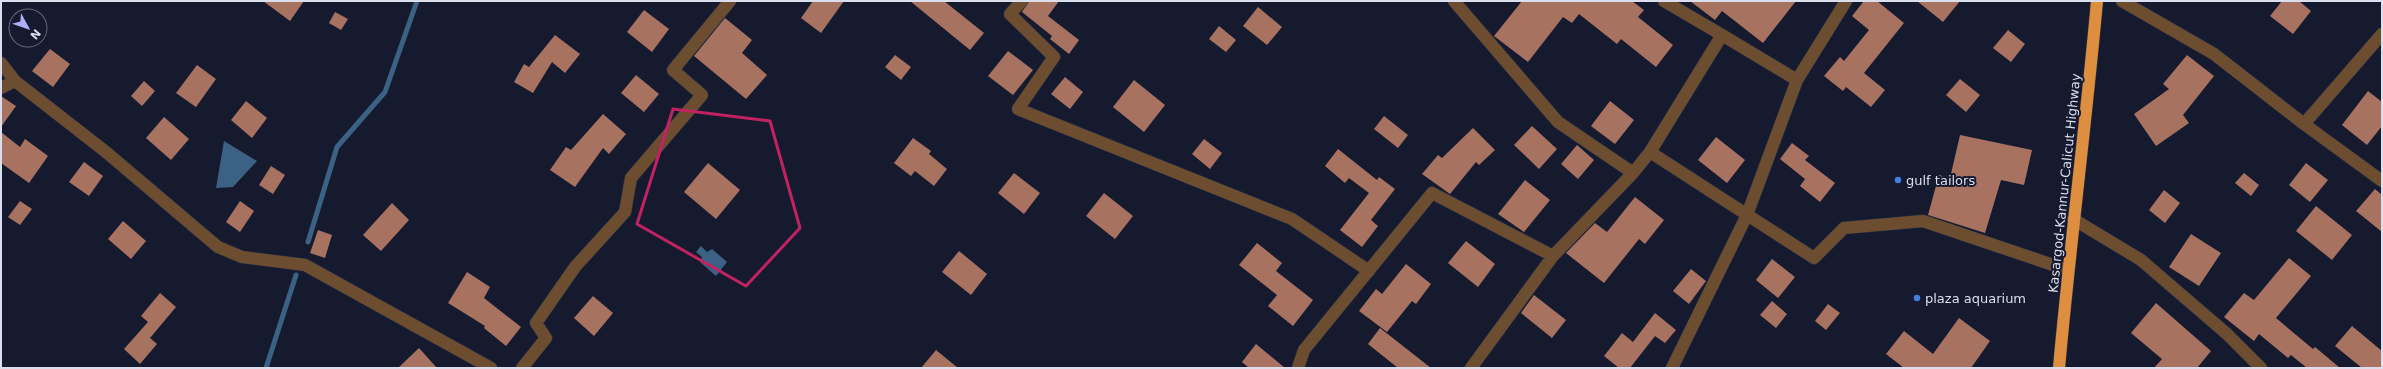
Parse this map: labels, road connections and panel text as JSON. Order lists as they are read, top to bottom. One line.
{"streets":{"highway":["Kasargod-Kannur-Calicut Highway"]},"places":["gulf tailors","plaza aquarium"],"north":"bottom right"}
